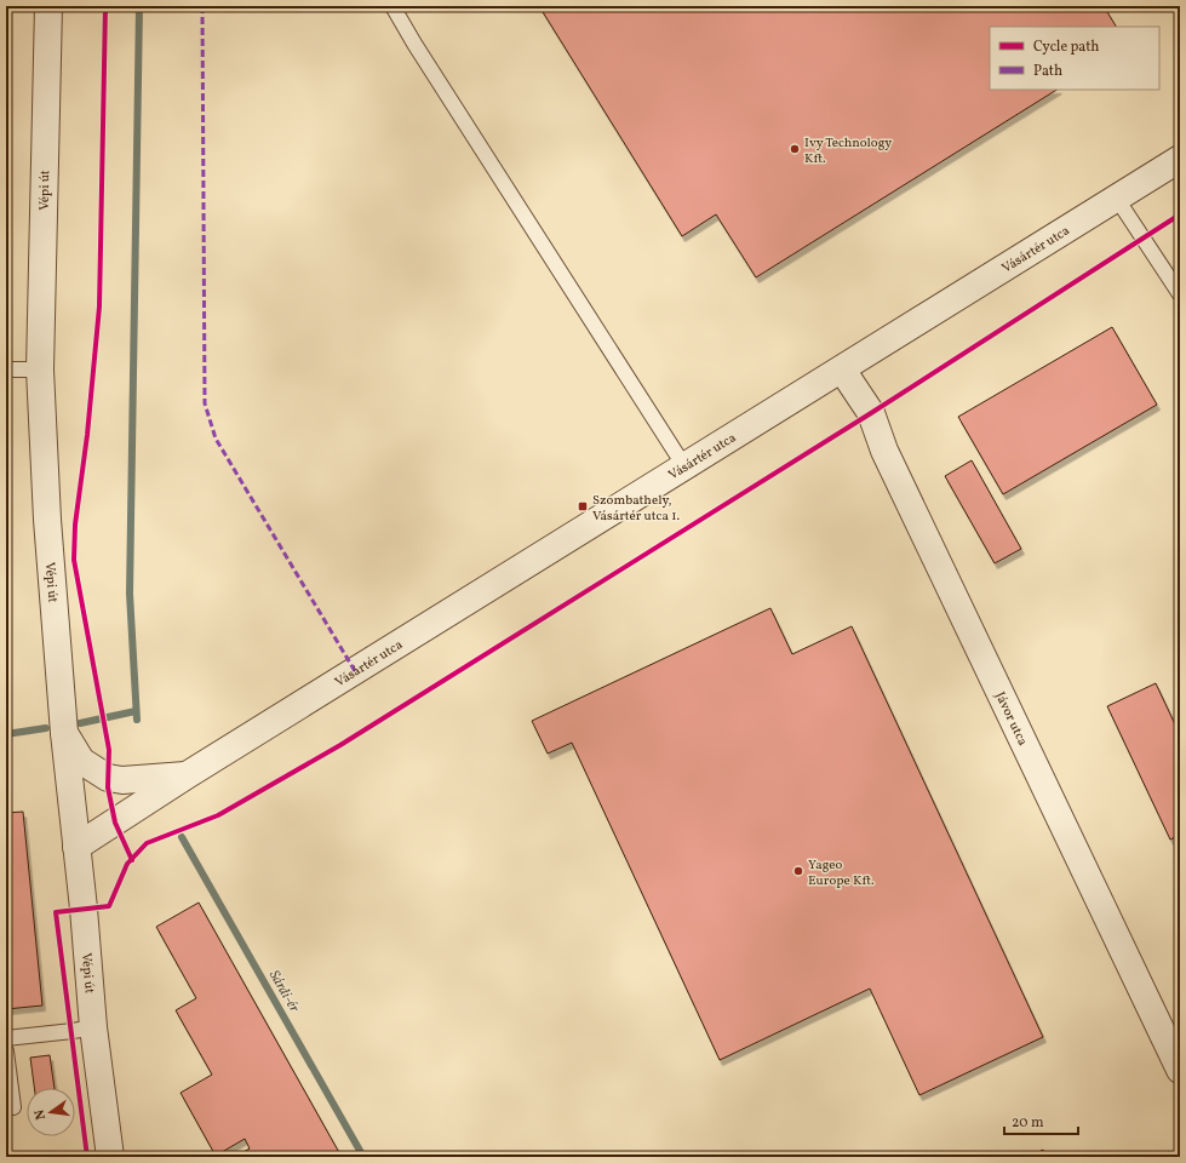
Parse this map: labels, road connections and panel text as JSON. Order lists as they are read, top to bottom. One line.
{"streets":{"street":["Vépi út","Vásártér utca","Jávor utca"]},"crossings":[["Vépi út","Vásártér utca"],["Vásártér utca","Jávor utca"]],"water":["Sárdi-ér"],"places":{"other":["Ivy Technology Kft.","Yageo Europe Kft."],"transit":["Szombathely, Vásártér utca 1."]},"legend":["Cycle path","Path"],"scale_bar":"20 m","north":"left"}
